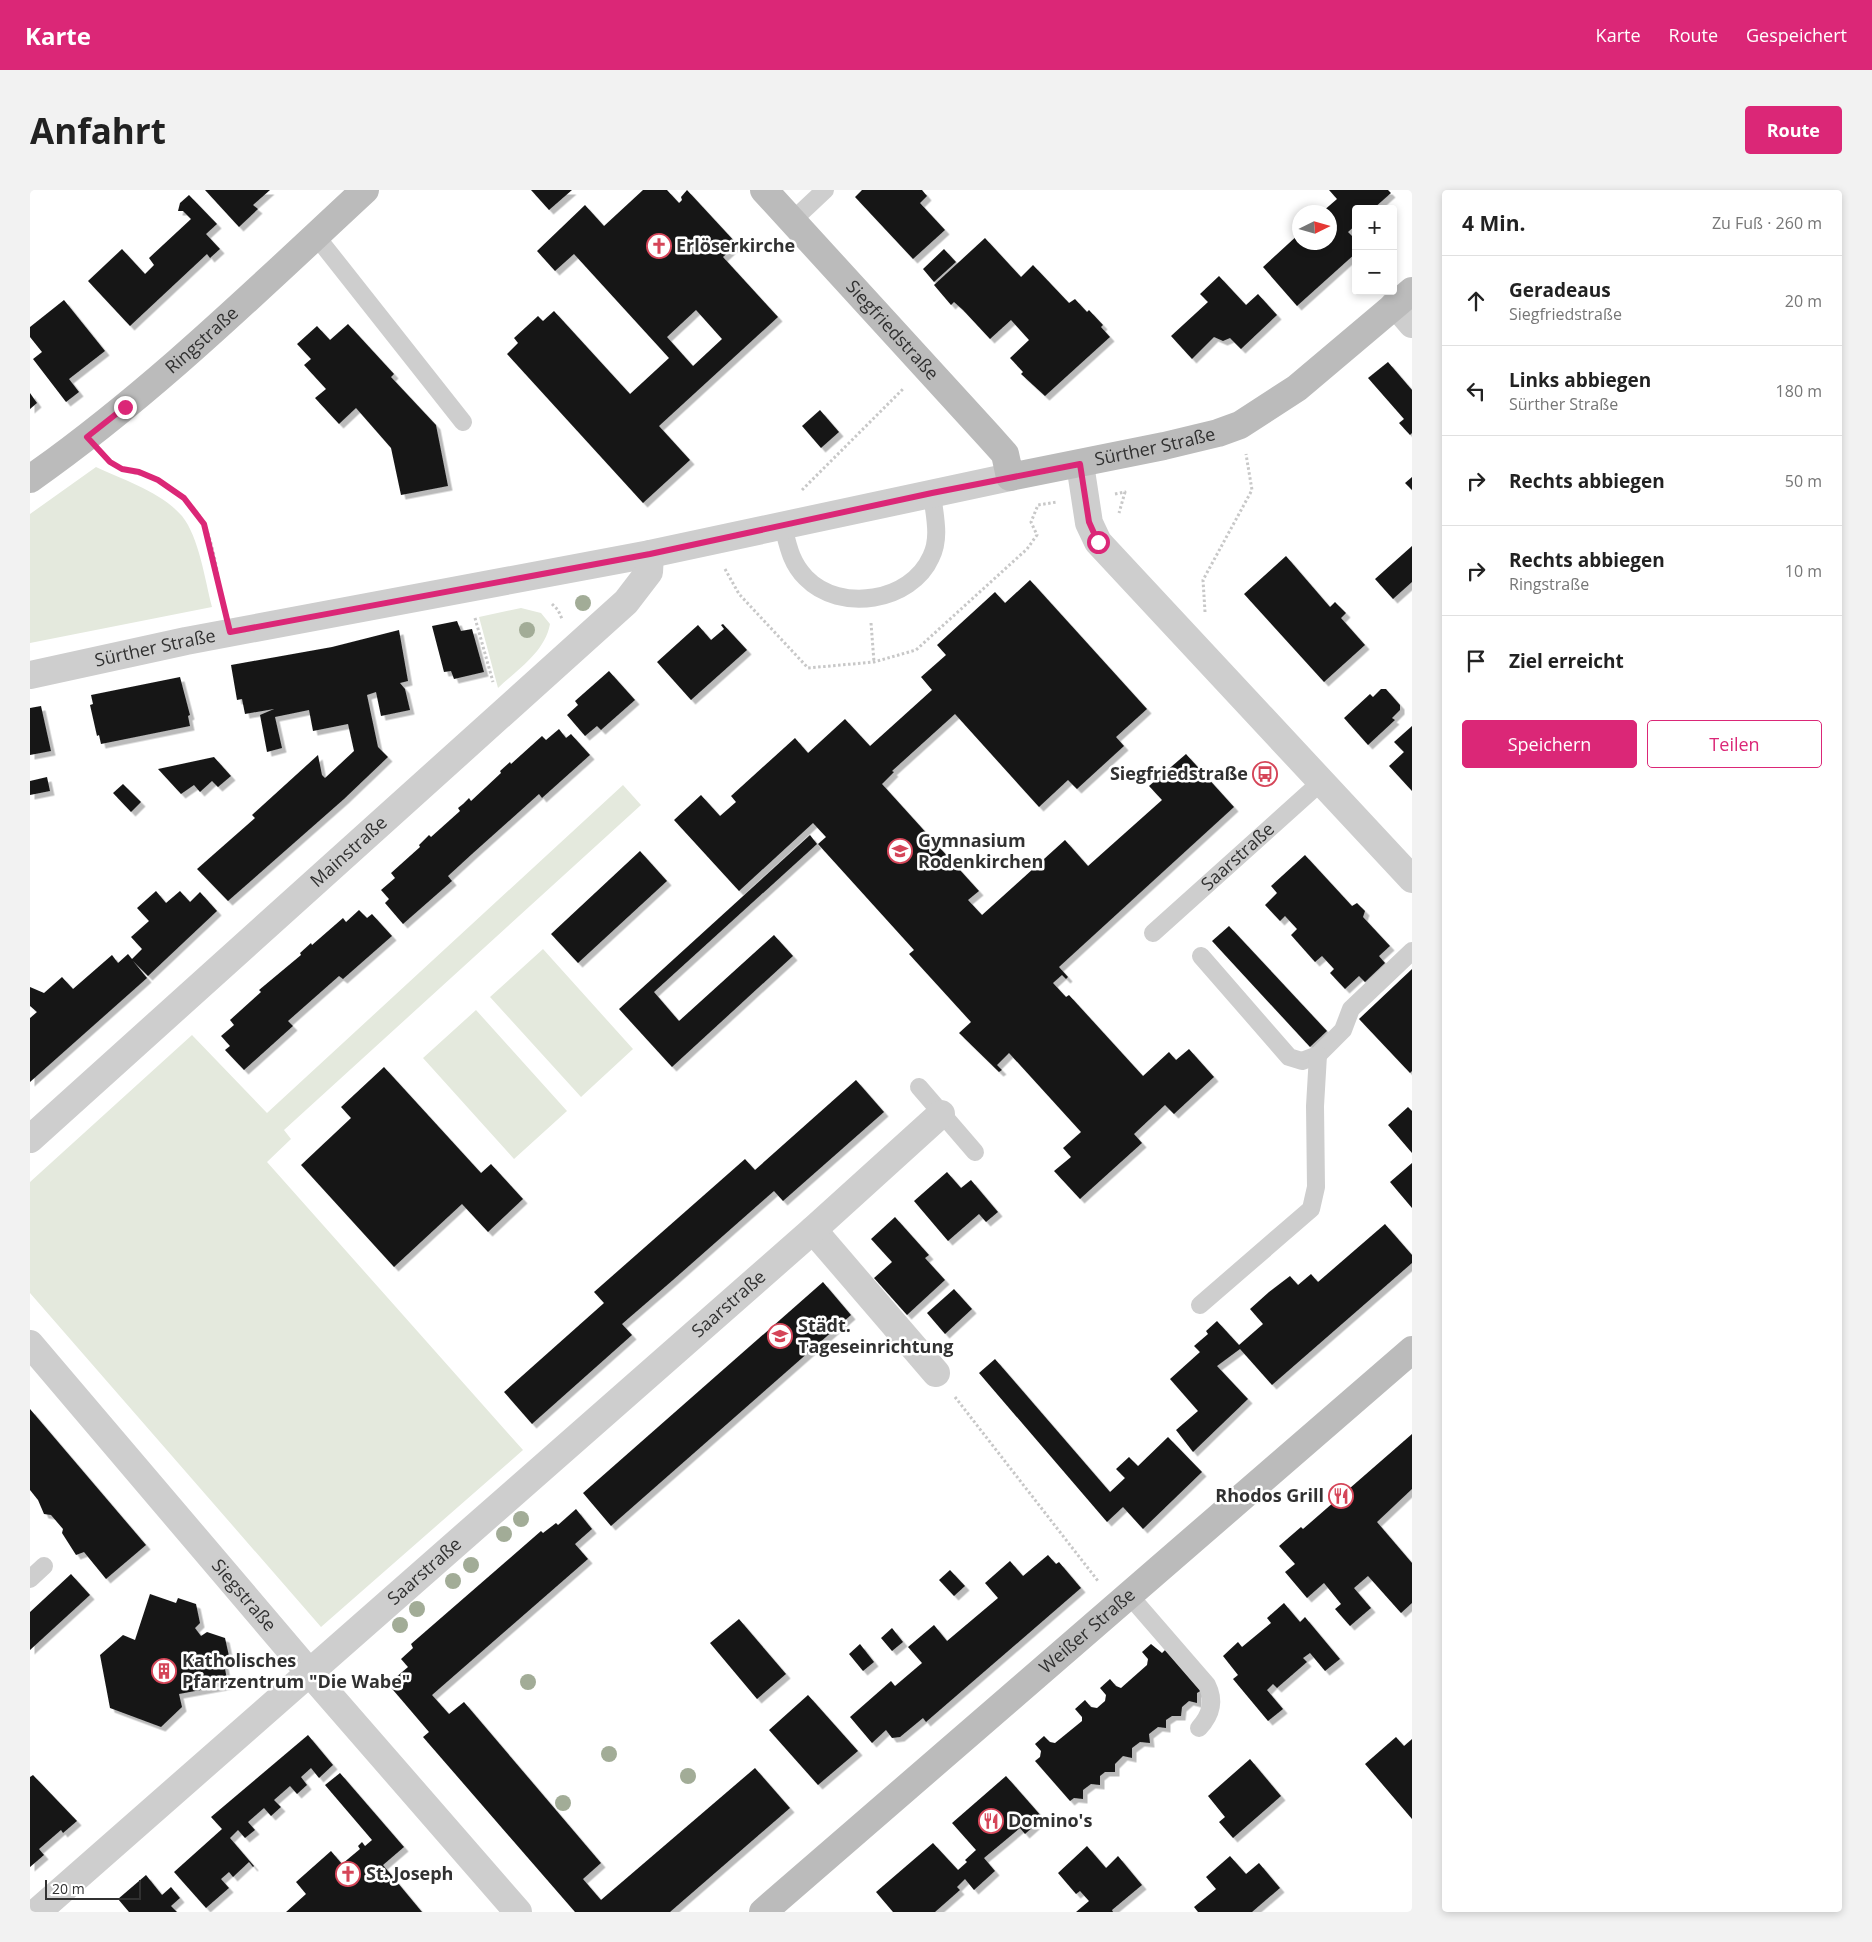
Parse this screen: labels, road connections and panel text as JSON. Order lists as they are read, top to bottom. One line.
{"streets":{"street":["Siegfriedstraße","Ringstraße","Sürther Straße","Mainstraße","Saarstraße","Siegstraße","Weißer Straße"]},"crossings":[["Siegfriedstraße","Sürther Straße"],["Sürther Straße","Mainstraße"],["Saarstraße","Siegstraße"]],"places":{"church":["Erlöserkirche","St. Joseph"],"bus stop":["Siegfriedstraße"],"school or university":["Gymnasium Rodenkirchen","Städt. Tageseinrichtung"],"restaurant":["Rhodos Grill","Domino's"],"building":["Katholisches Pfarrzentrum \"Die Wabe\""]},"scale_bar":"20 m","north":"right","page":{"header":"Karte","nav":["Karte","Route","Gespeichert"],"buttons":["Route",["Speichern","Teilen"]],"title":"Anfahrt","heading":["4 Min.","Zu Fuß · 260 m"],"map_buttons":["+","−"],"list":[["Geradeaus","Siegfriedstraße","20 m"],["Links abbiegen","Sürther Straße","180 m"],["Rechts abbiegen","50 m"],["Rechts abbiegen","Ringstraße","10 m"],"Ziel erreicht"],"scale":"20 m"}}
